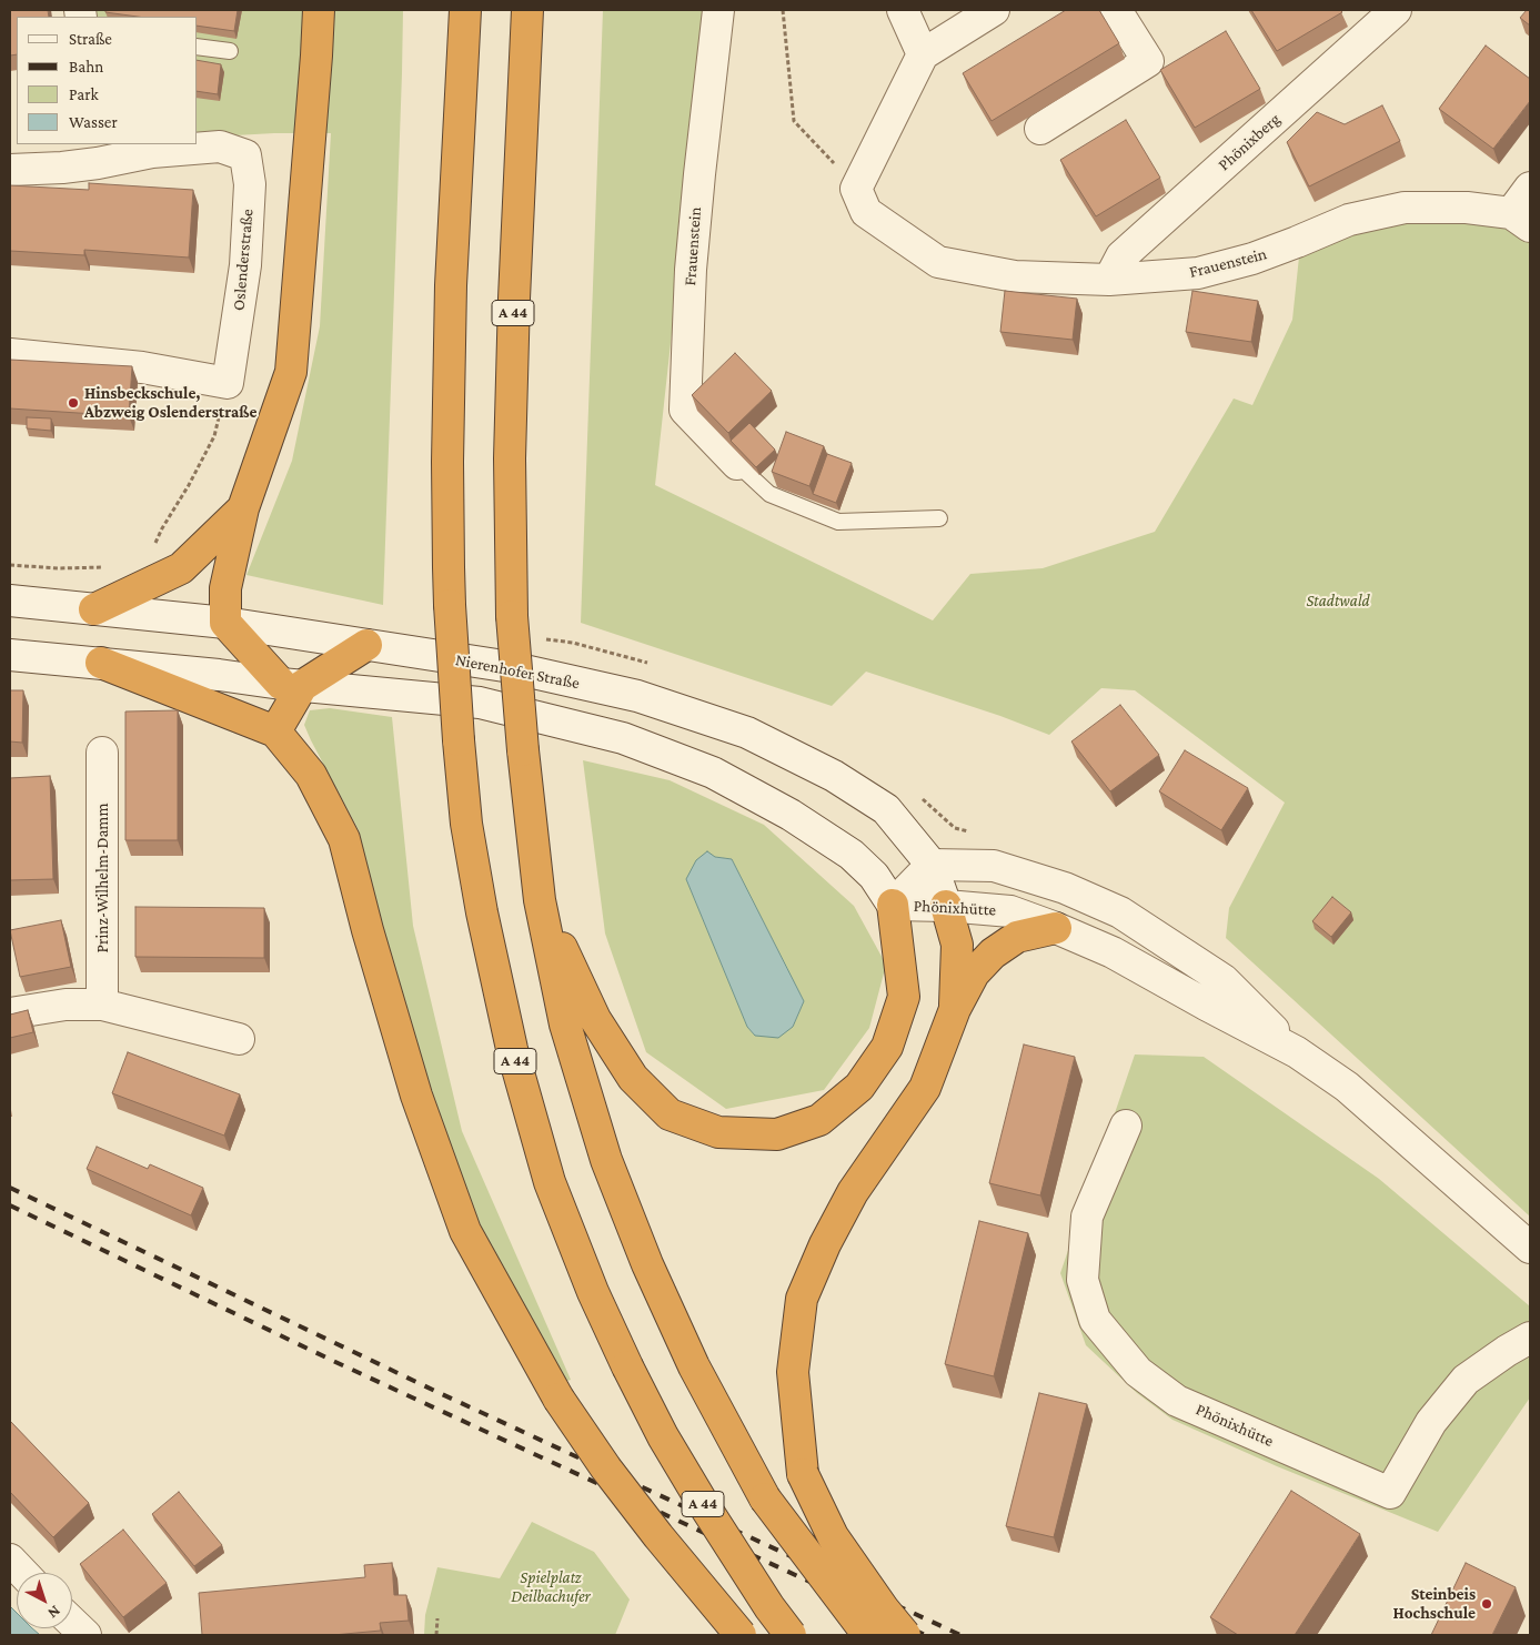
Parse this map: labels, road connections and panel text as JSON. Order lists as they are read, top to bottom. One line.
{"streets":{"highway":["A 44"],"street":["Phönixberg","Frauenstein","Oslenderstraße","Nierenhofer Straße","Prinz-Wilhelm-Damm","Phönixhütte"]},"crossings":[["Phönixberg","Frauenstein"],["Nierenhofer Straße","Phönixhütte"]],"parks":["Stadtwald","Spielplatz Deilbachufer"],"places":["Hinsbeckschule, Abzweig Oslenderstraße","Steinbeis Hochschule"],"legend":["Straße","Bahn","Park","Wasser"],"north":"bottom right"}
